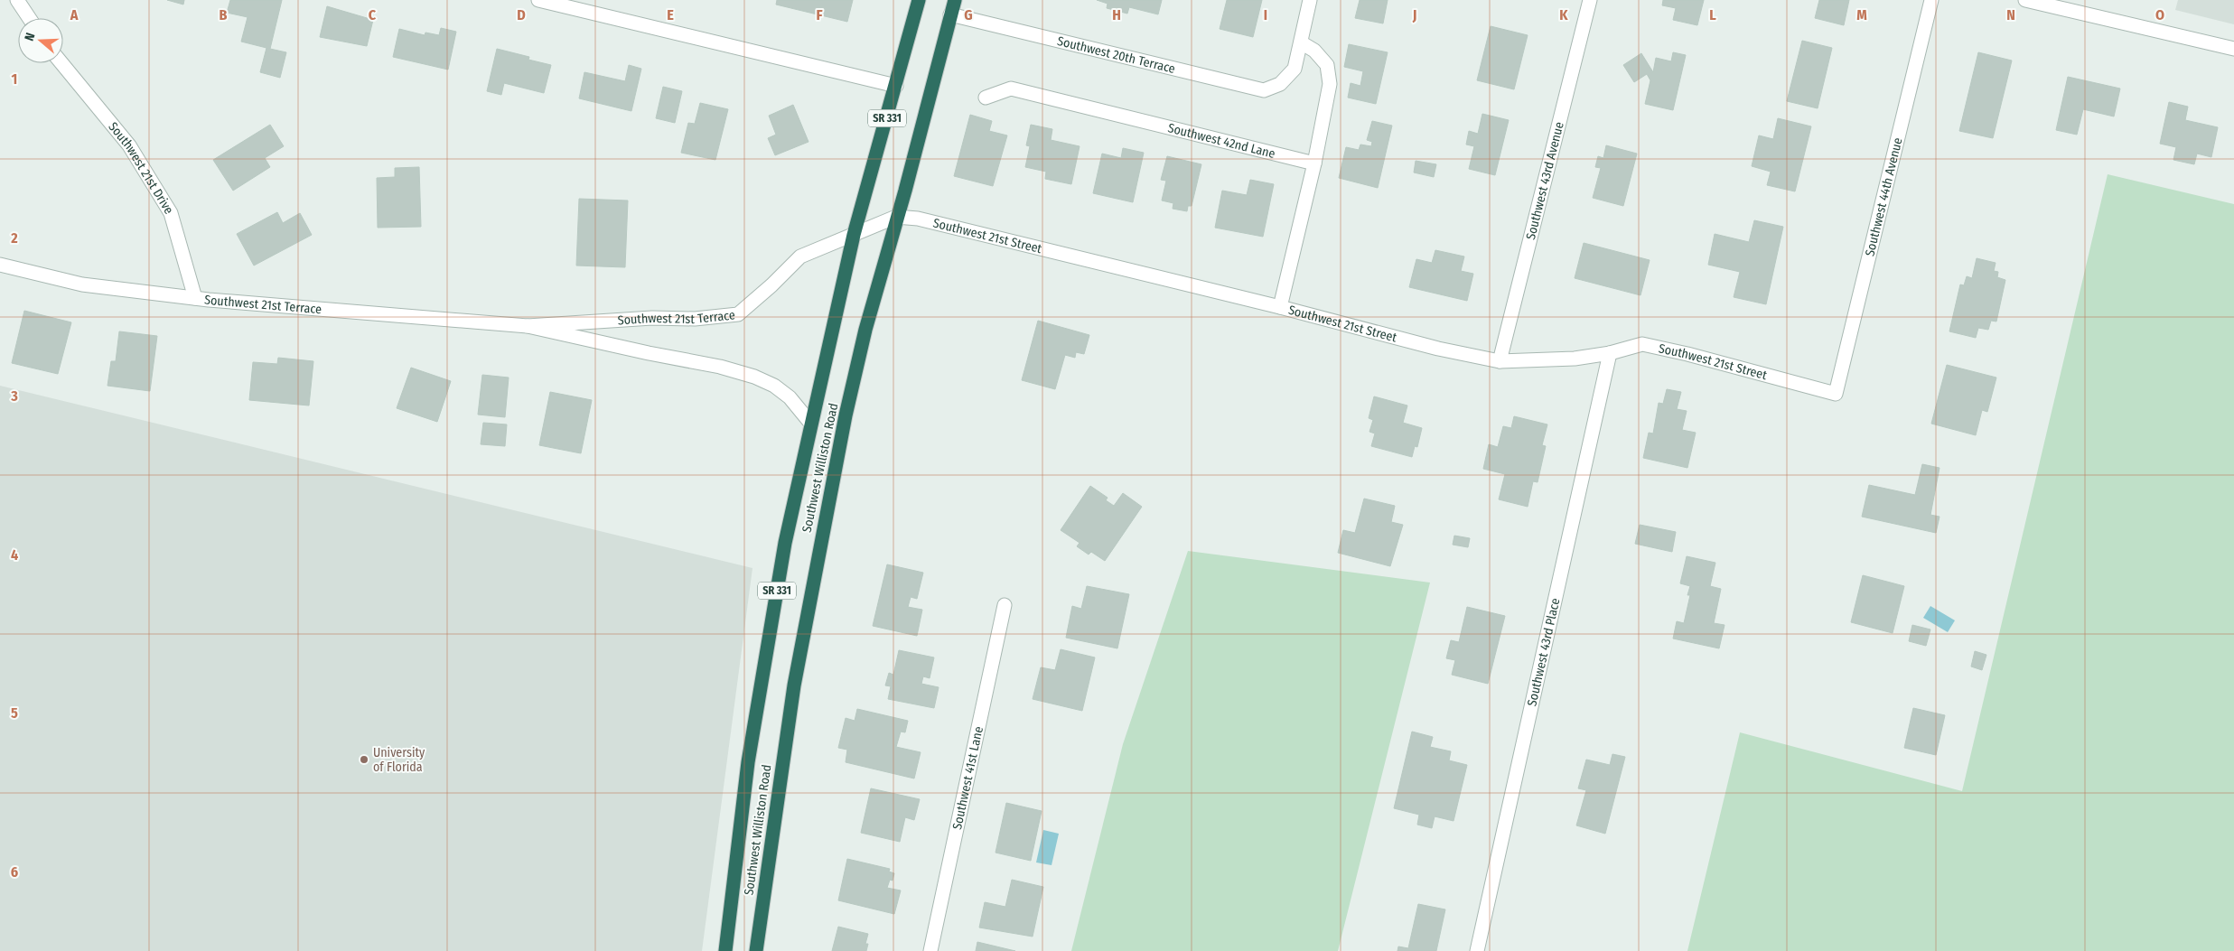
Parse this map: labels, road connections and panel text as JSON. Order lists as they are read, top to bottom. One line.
{"streets":{"highway":["SR 331","Southwest Williston Road"],"street":["Southwest 20th Terrace","Southwest 42nd Lane","Southwest 21st Drive","Southwest 43rd Avenue","Southwest 44th Avenue","Southwest 21st Street","Southwest 21st Terrace","Southwest 43rd Place","Southwest 41st Lane"]},"crossings":[["Southwest 20th Terrace","Southwest Williston Road"],["Southwest 21st Drive","Southwest 21st Terrace"],["Southwest 43rd Avenue","Southwest 21st Street"],["Southwest 44th Avenue","Southwest 21st Street"],["Southwest 21st Street","Southwest 21st Terrace"],["Southwest 21st Street","Southwest Williston Road"],["Southwest 21st Street","Southwest 43rd Place"],["Southwest 21st Terrace","Southwest Williston Road"]],"places":["University of Florida"],"north":"left","grid":{"columns":["A","B","C","D","E","F","G","H","I","J","K","L","M","N","O"],"rows":["1","2","3","4","5","6"]}}
